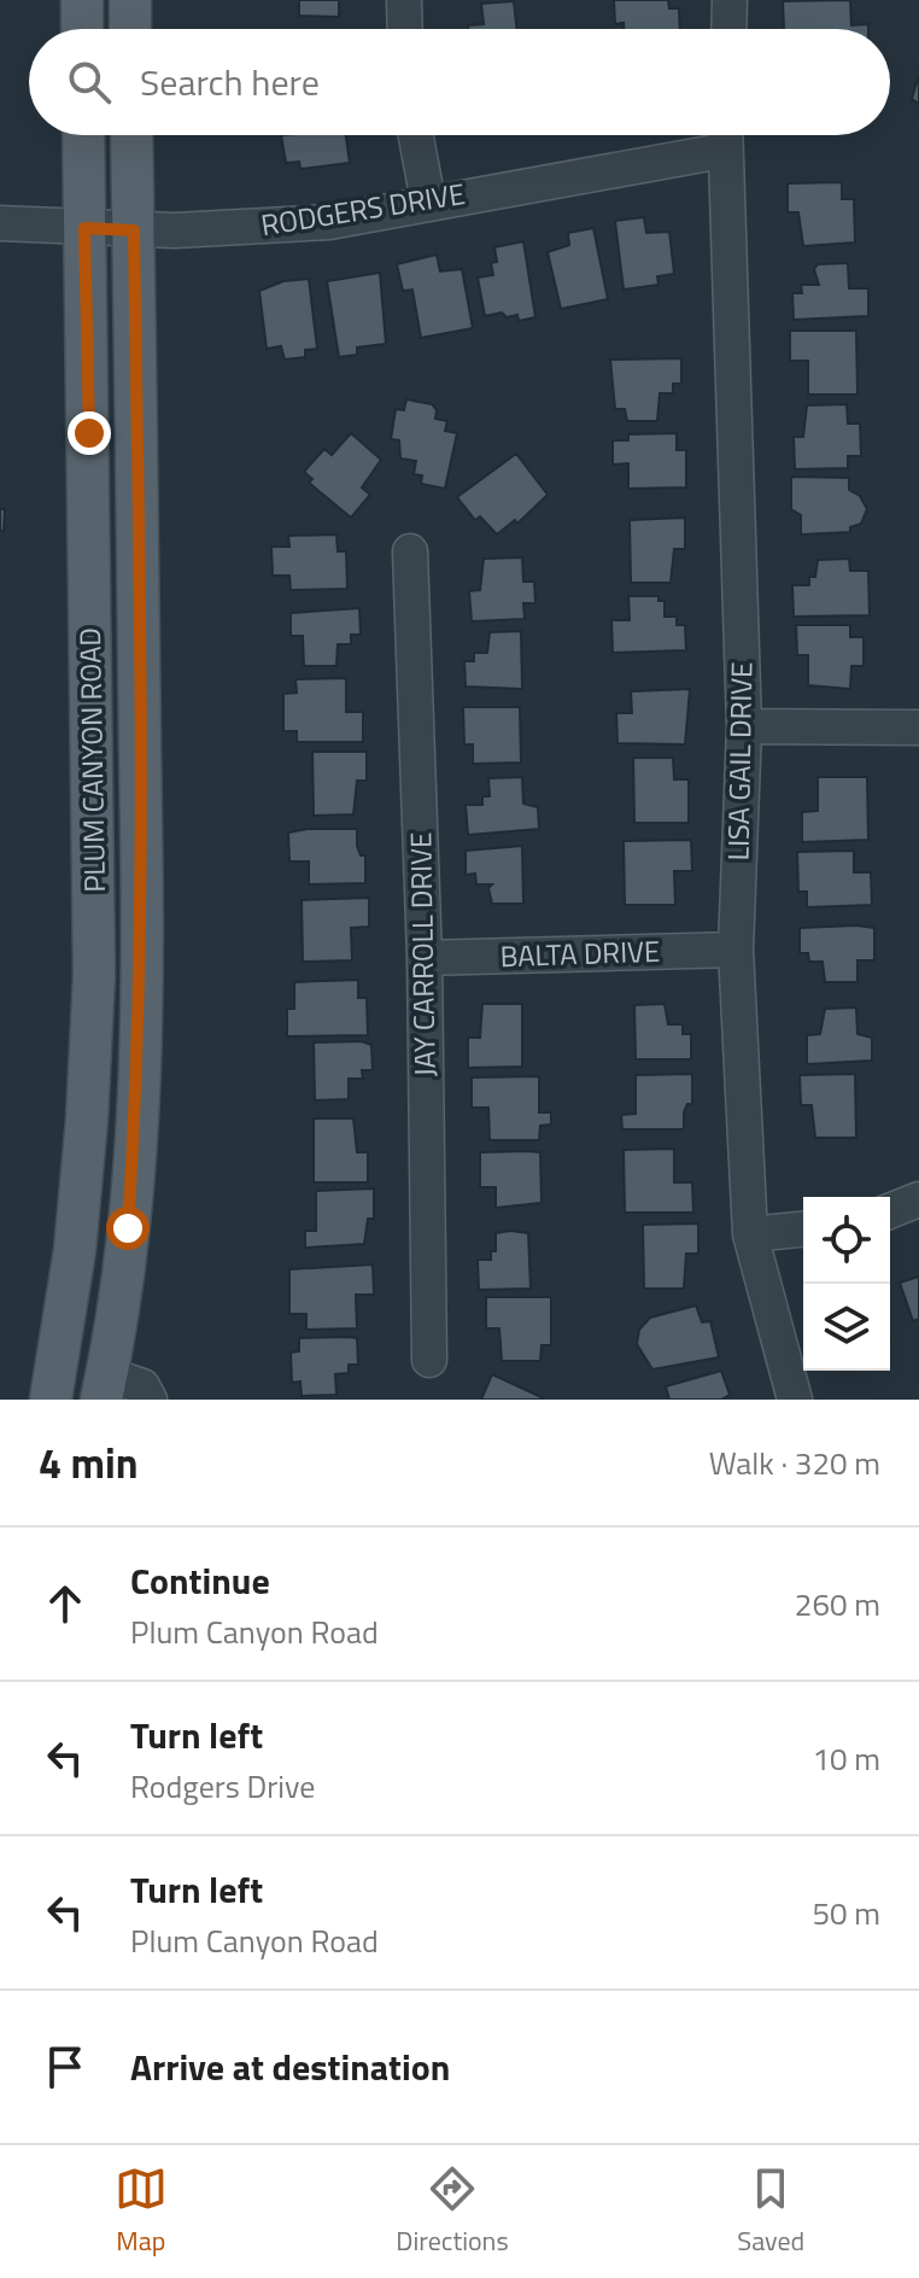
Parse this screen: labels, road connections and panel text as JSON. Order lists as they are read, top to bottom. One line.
{"streets":{"main road":["PLUM CANYON ROAD"],"street":["RODGERS DRIVE","LISA GAIL DRIVE","JAY CARROLL DRIVE","BALTA DRIVE"]},"crossings":[["RODGERS DRIVE","PLUM CANYON ROAD"],["RODGERS DRIVE","LISA GAIL DRIVE"],["LISA GAIL DRIVE","BALTA DRIVE"],["JAY CARROLL DRIVE","BALTA DRIVE"]],"page":{"search":"Search here","heading":["4 min","Walk · 320 m"],"list":[["Continue","Plum Canyon Road","260 m"],["Turn left","Rodgers Drive","10 m"],["Turn left","Plum Canyon Road","50 m"],"Arrive at destination"],"nav":["Map","Directions","Saved"]}}
